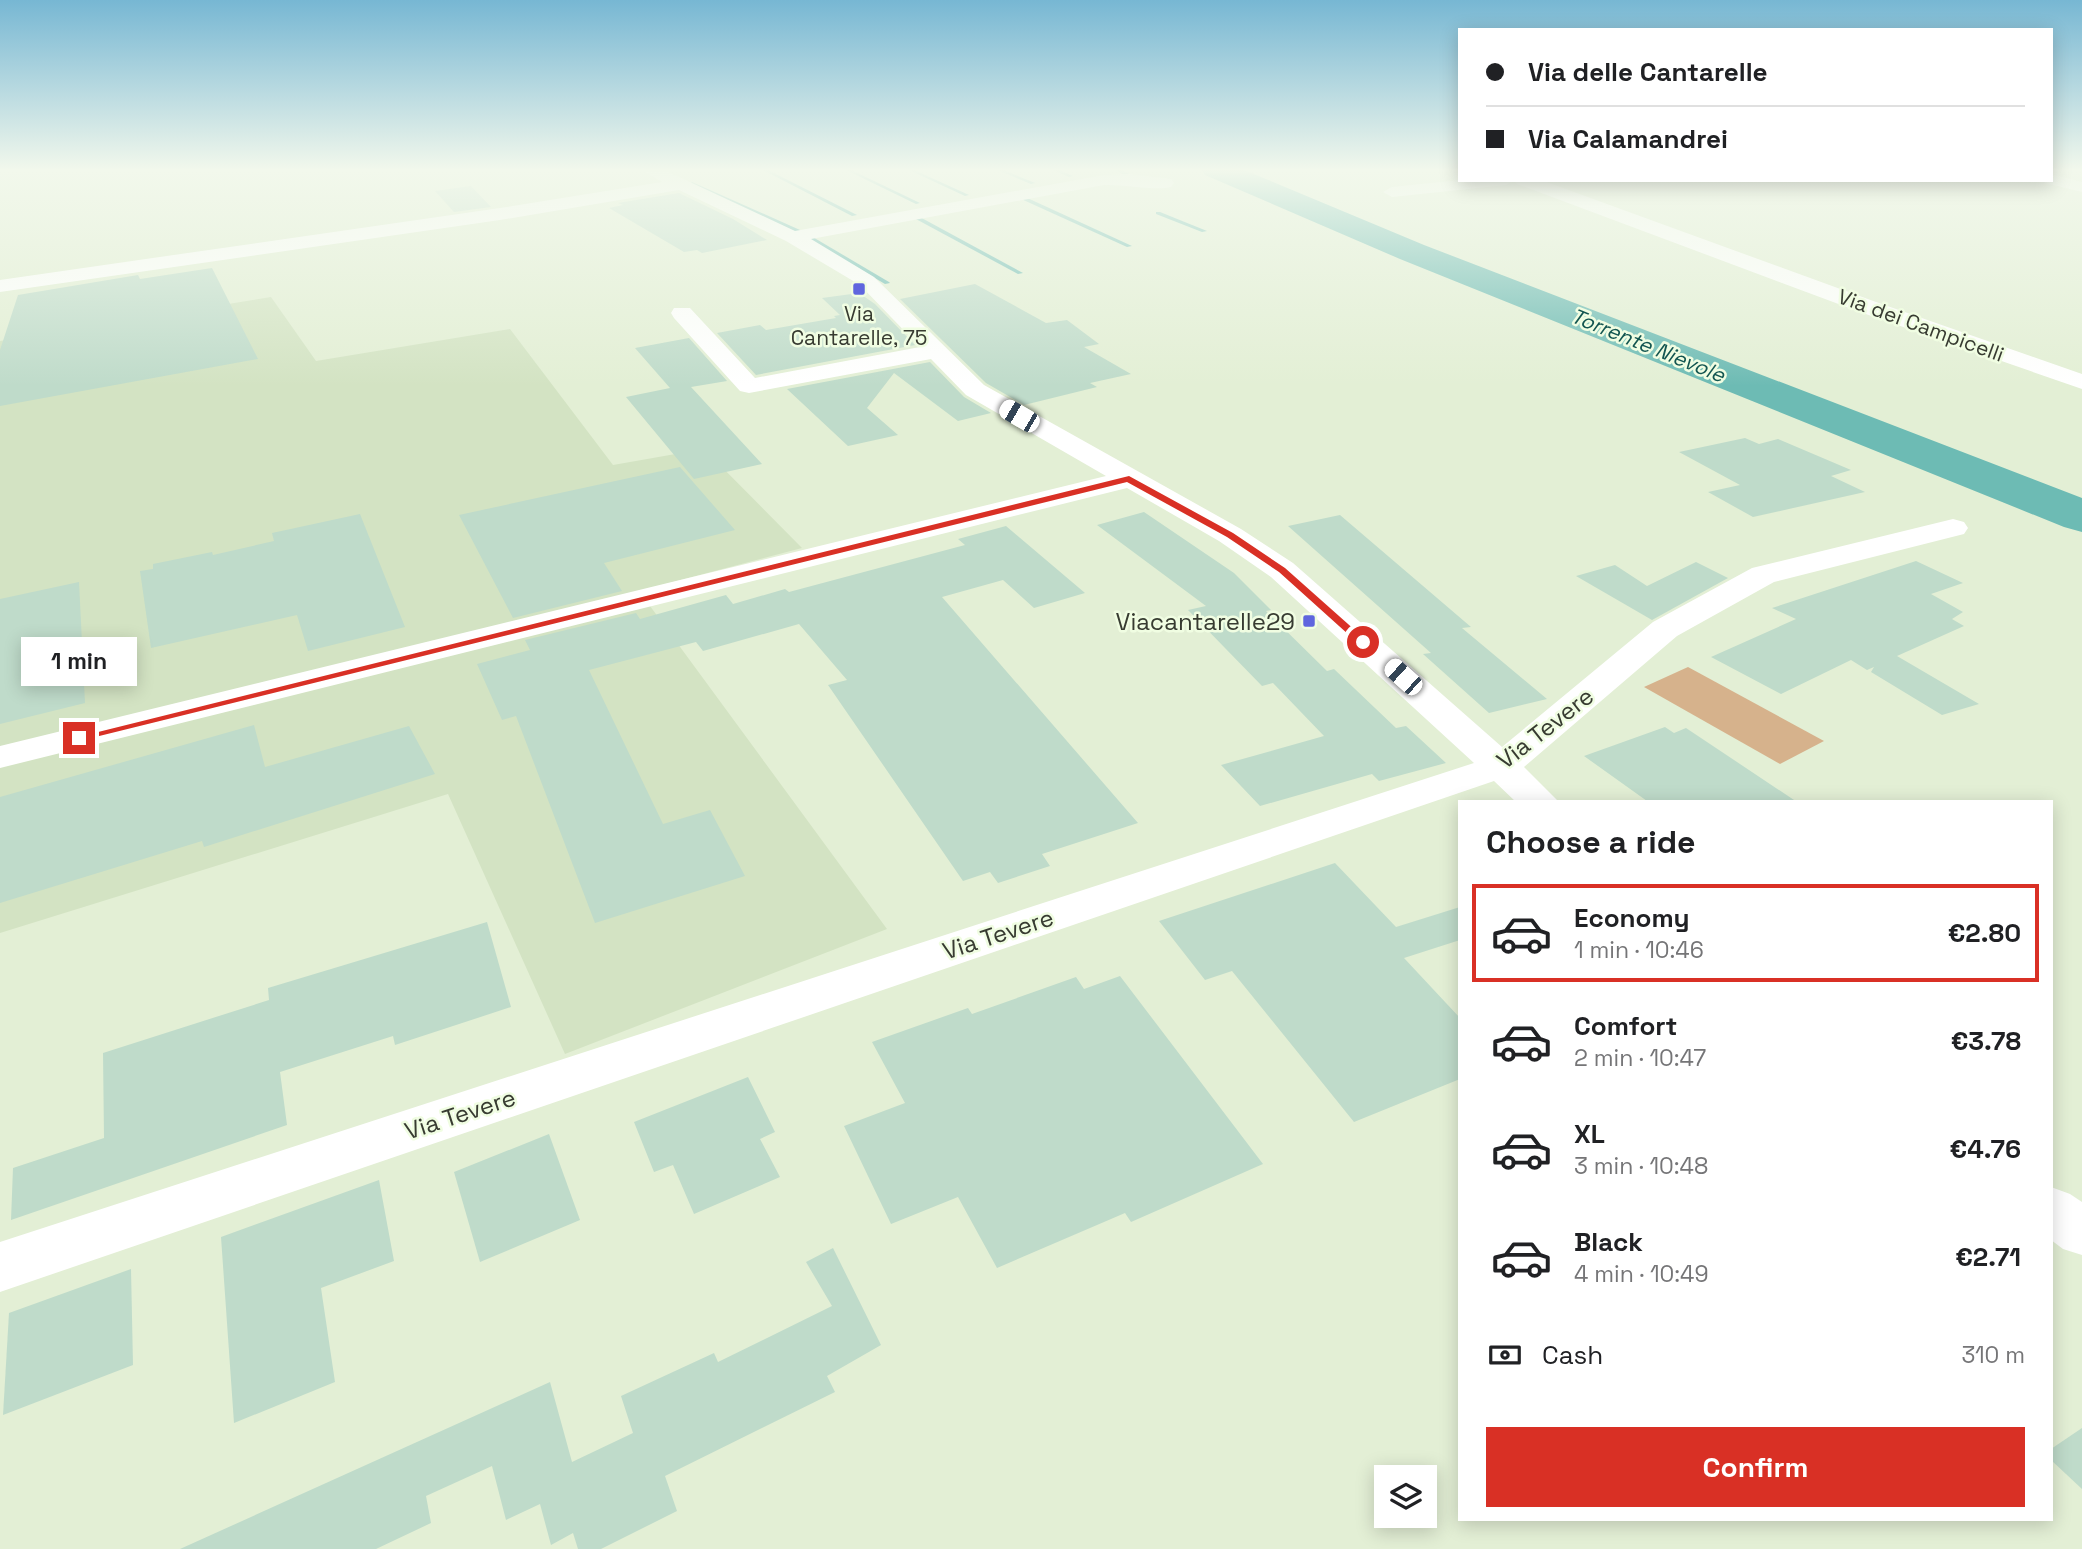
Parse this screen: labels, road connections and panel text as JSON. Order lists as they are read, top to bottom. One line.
{"streets":{"street":["Via dei Campicelli","Via Tevere"]},"water":["Torrente Nievole"],"places":{"transit":["Via Cantarelle, 75","Viacantarelle29"]},"page":{"banner":["Via delle Cantarelle","Via Calamandrei"],"bubble":"1 min","heading":"Choose a ride","list":[{"name":"Economy","note":"1 min · 10:46","value":"€2.80"},{"name":"Comfort","note":"2 min · 10:47","value":"€3.78"},{"name":"XL","note":"3 min · 10:48","value":"€4.76"},{"name":"Black","note":"4 min · 10:49","value":"€2.71"}],"pay":["Cash","310 m"],"buttons":"Confirm"}}
